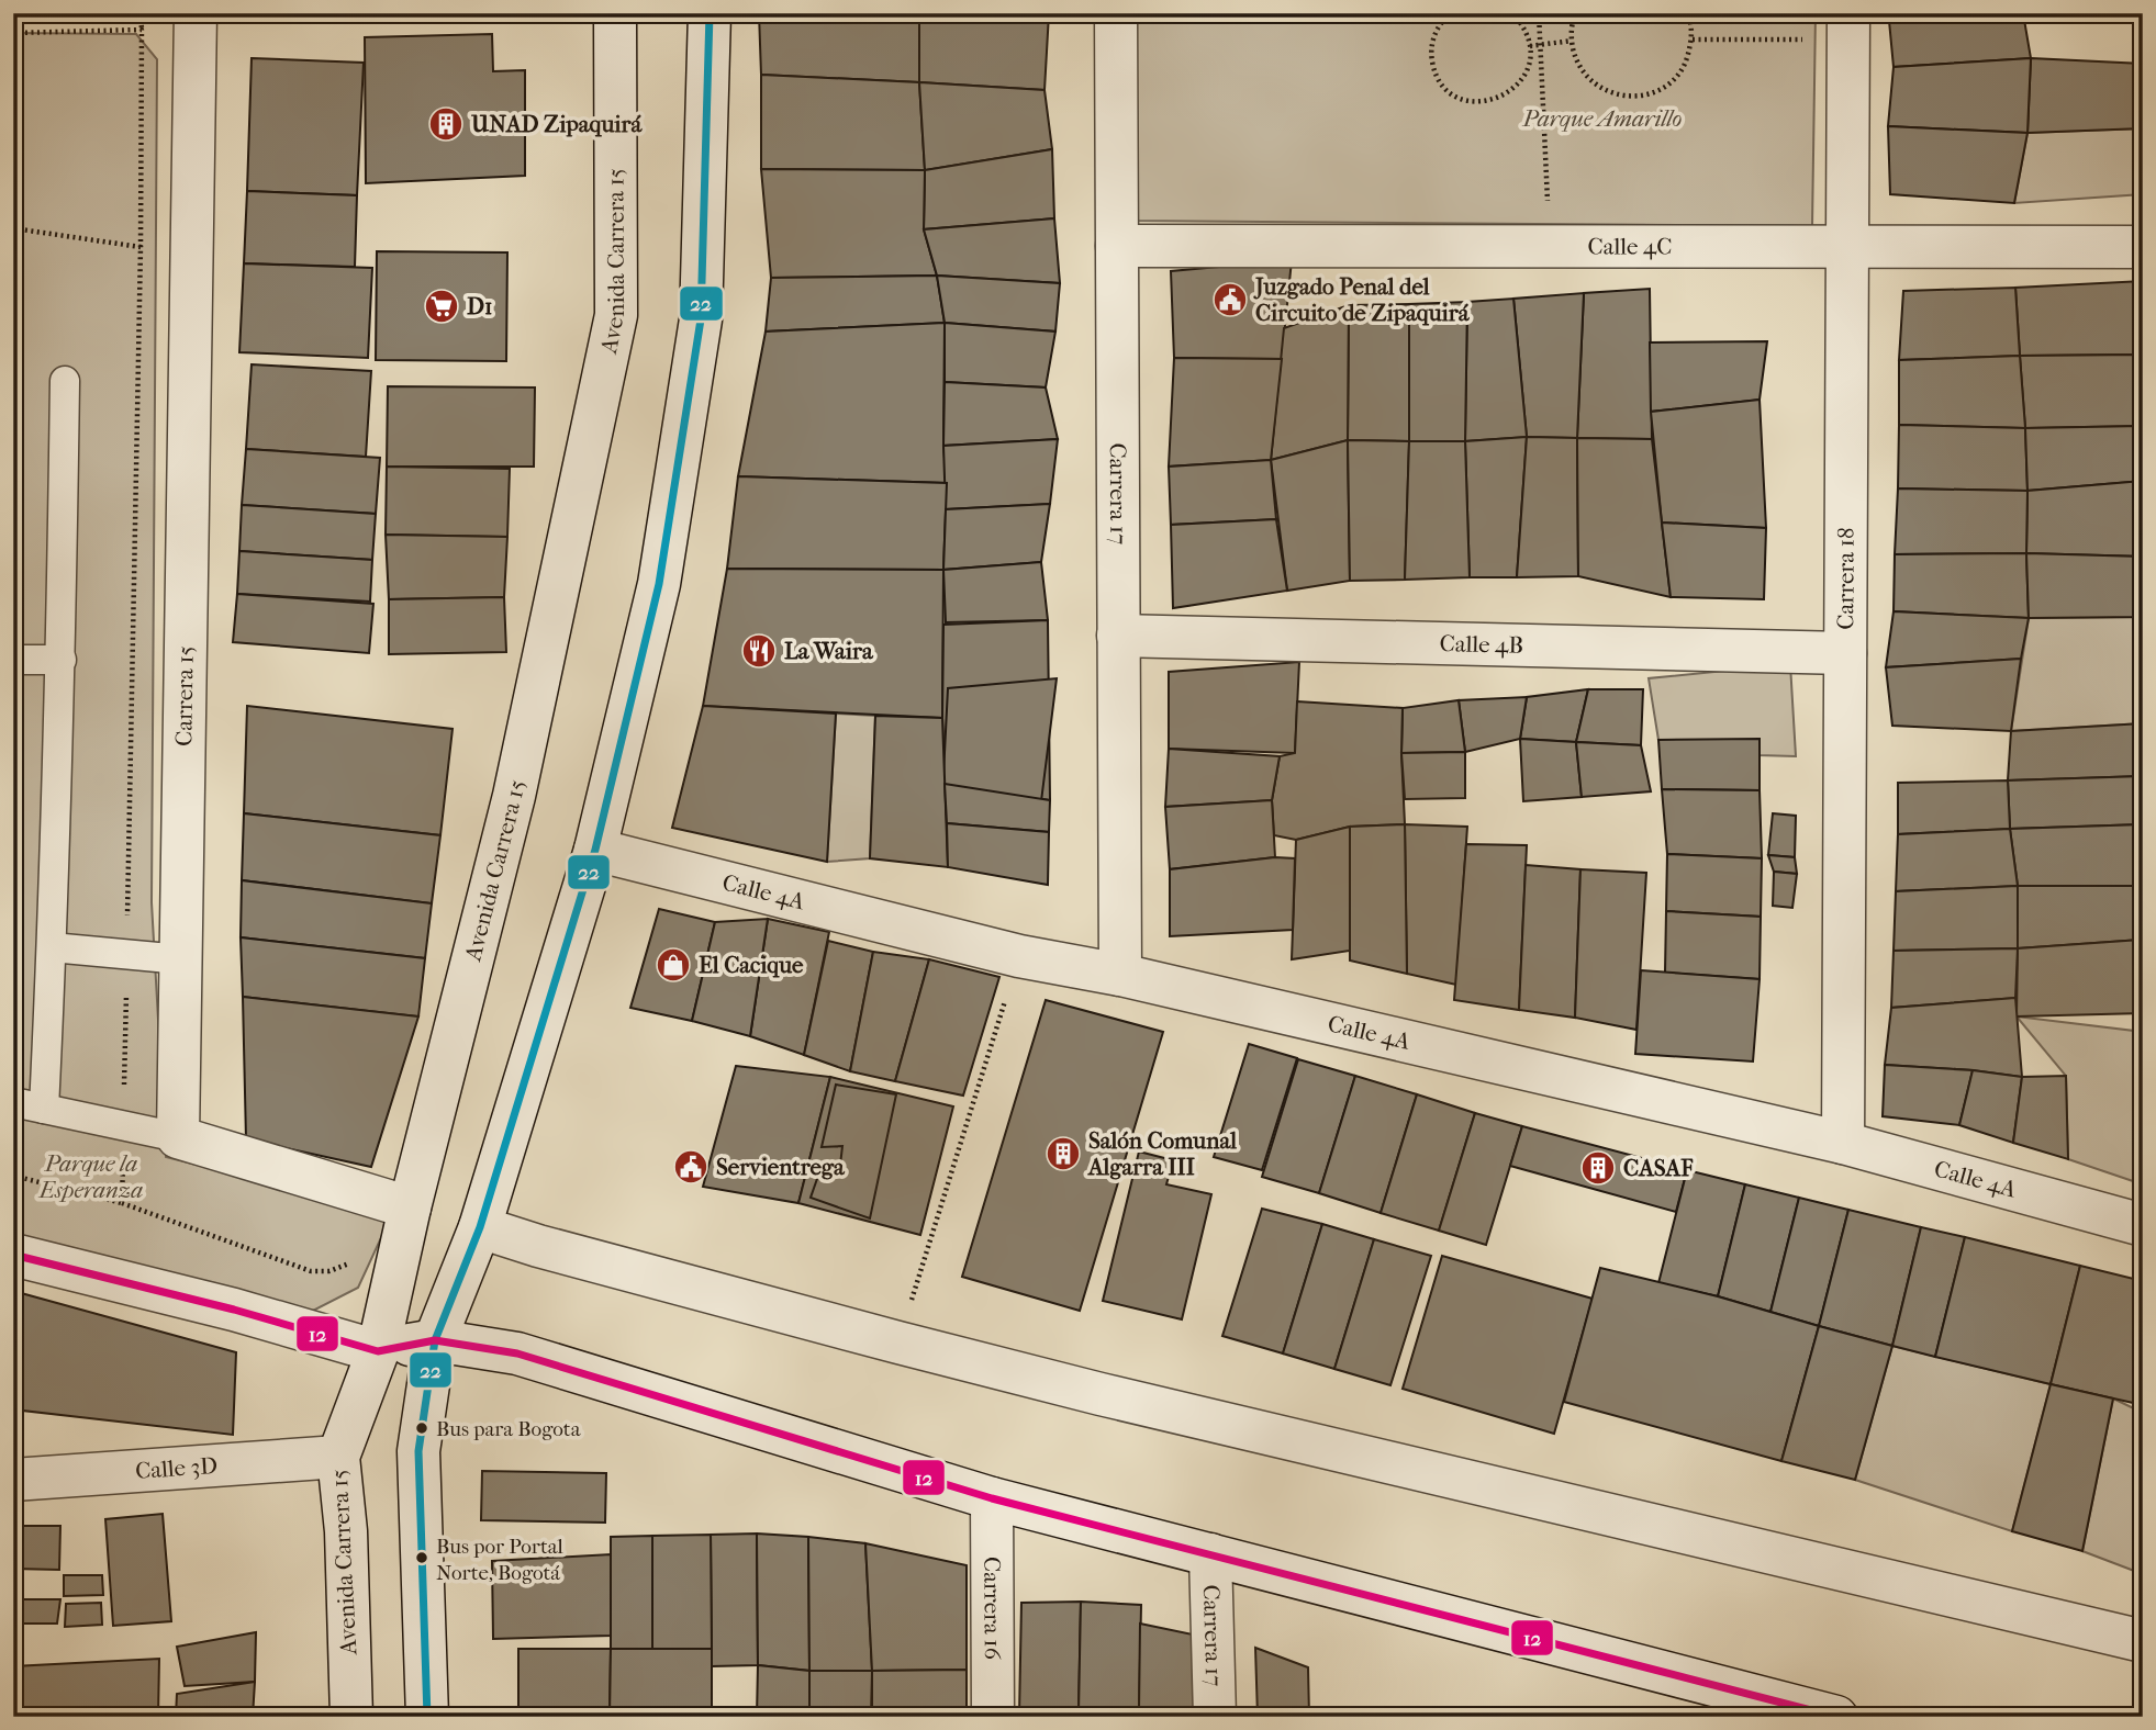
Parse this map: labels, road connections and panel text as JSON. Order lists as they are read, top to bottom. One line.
{"streets":{"street":["Calle 4C","Avenida Carrera 15","Carrera 17","Carrera 18","Calle 4B","Carrera 15","Calle 4A","Calle 3D","Carrera 16"]},"crossings":[["Calle 4C","Carrera 17"],["Calle 4C","Carrera 18"],["Avenida Carrera 15","Calle 3D"],["Carrera 17","Calle 4B"],["Carrera 17","Calle 4A"],["Carrera 18","Calle 4B"],["Carrera 18","Calle 4A"]],"parks":["Parque Amarillo","Parque la Esperanza"],"places":{"building":["UNAD Zipaquirá","Salón Comunal Algarra III","CASAF"],"public building":["Juzgado Penal del Circuito de Zipaquirá","Servientrega"],"supermarket":["D1"],"restaurant":["La Waira"],"shop":["El Cacique"],"other":["Bus para Bogota","Bus por Portal Norte, Bogotá"]},"lines":["transit line 22","transit line 12"]}
